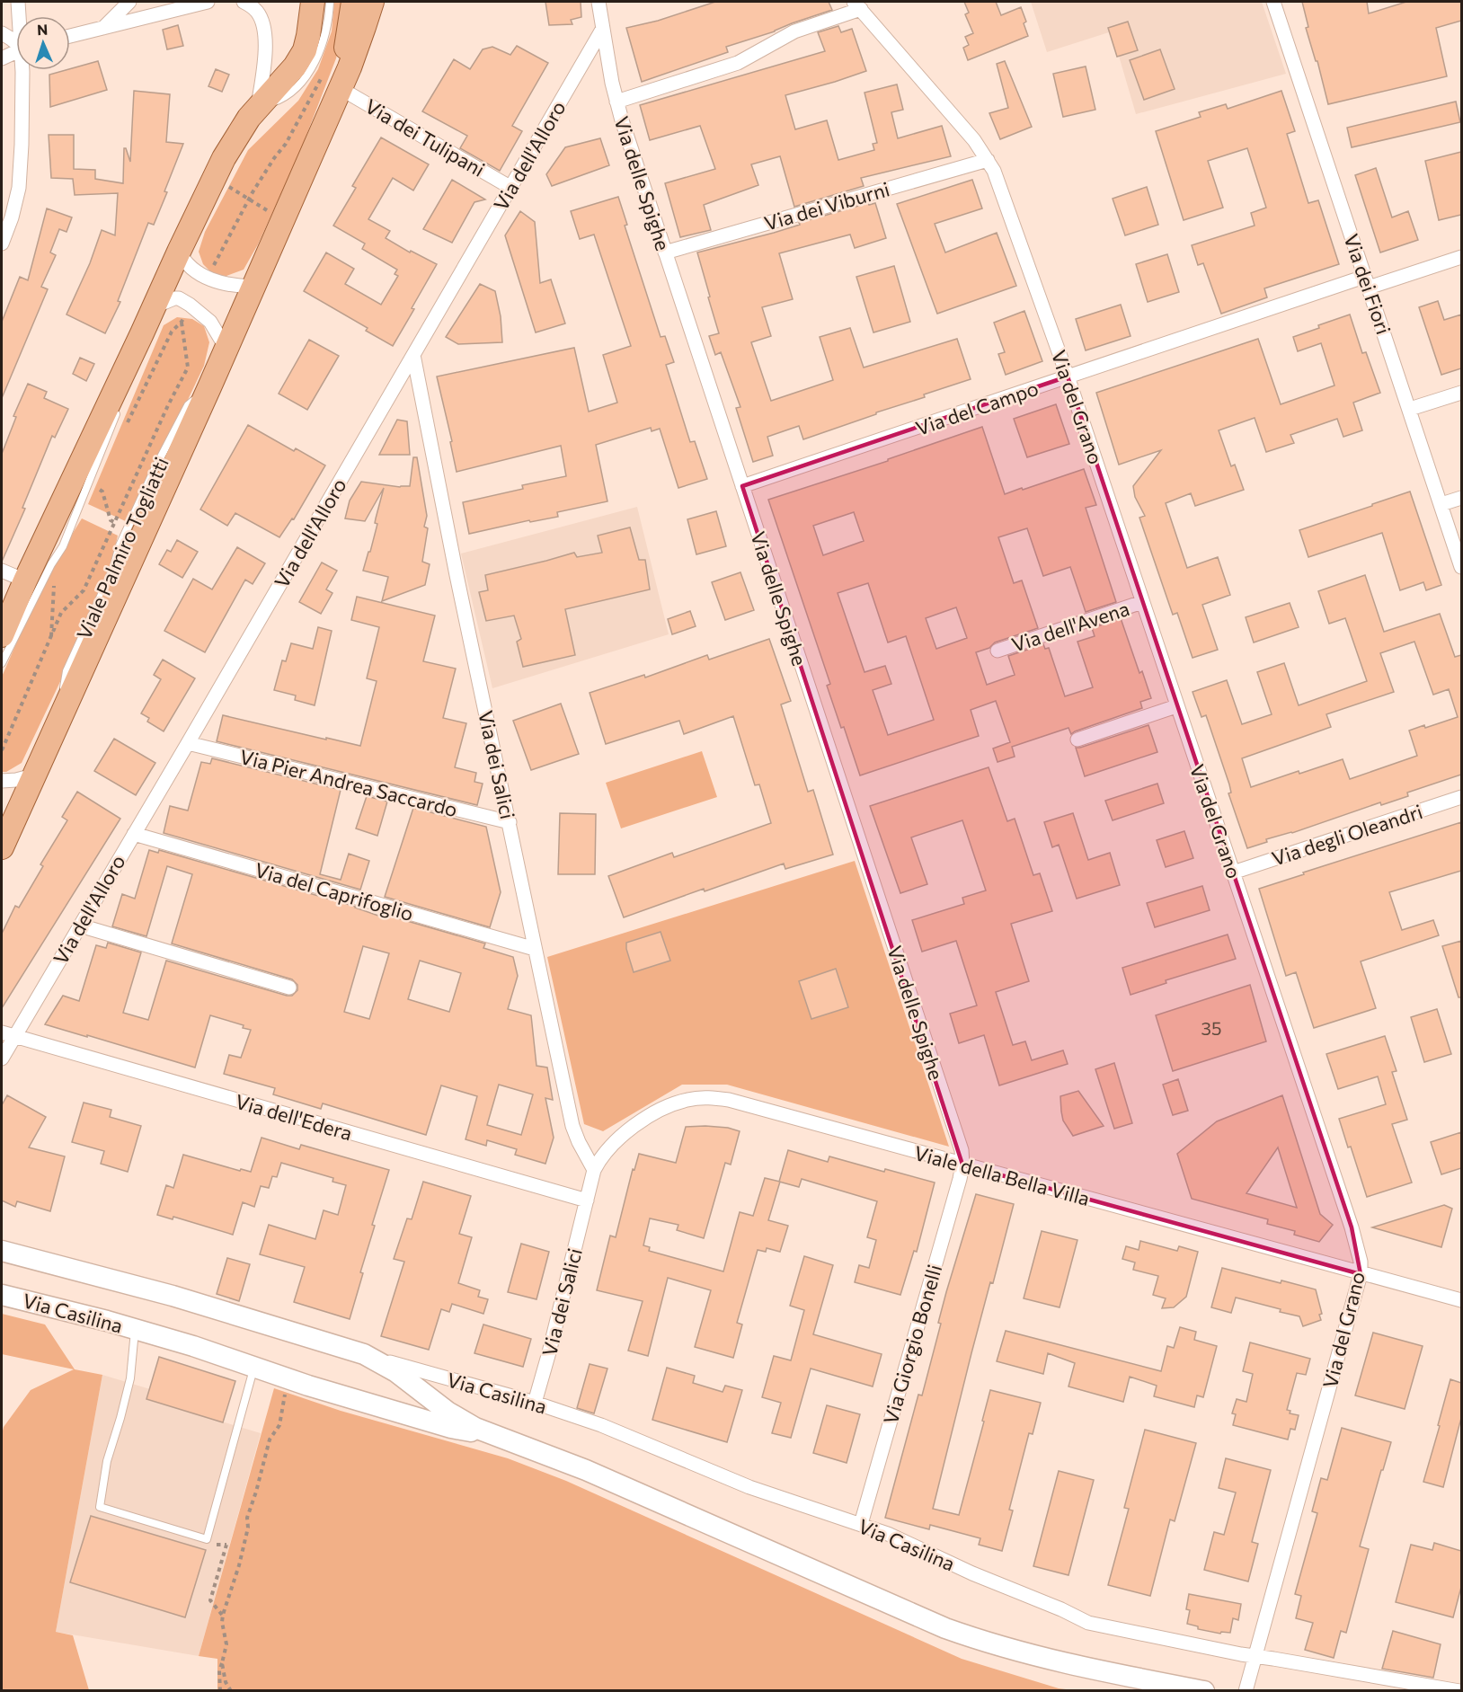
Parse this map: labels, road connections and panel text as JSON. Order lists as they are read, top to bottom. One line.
{"streets":{"main road":["Viale Palmiro Togliatti","Via Casilina"],"street":["Via dei Tulipani","Via dell'Alloro","Via delle Spighe","Via dei Viburni","Via dei Fiori","Via del Grano","Via del Campo","Via dell'Avena","Via dei Salici","Via Pier Andrea Saccardo","Via degli Oleandri","Via del Caprifoglio","Via dell'Edera","Viale della Bella Villa","Via Giorgio Bonelli"]},"crossings":[["Via dei Tulipani","Via dell'Alloro"],["Via dei Tulipani","Viale Palmiro Togliatti"],["Via dell'Alloro","Via delle Spighe"],["Via dell'Alloro","Via dei Salici"],["Via dell'Alloro","Via Pier Andrea Saccardo"],["Via dell'Alloro","Via del Caprifoglio"],["Via dell'Alloro","Via dell'Edera"],["Via delle Spighe","Via dei Viburni"],["Via delle Spighe","Via del Campo"],["Via delle Spighe","Viale della Bella Villa"],["Via delle Spighe","Via Giorgio Bonelli"],["Via dei Viburni","Via del Grano"],["Via dei Fiori","Via del Campo"],["Via del Grano","Via del Campo"],["Via del Grano","Via dell'Avena"],["Via del Grano","Via degli Oleandri"],["Via del Grano","Viale della Bella Villa"],["Via del Grano","Via Casilina"],["Via dei Salici","Via Pier Andrea Saccardo"],["Via dei Salici","Via del Caprifoglio"],["Via dei Salici","Via dell'Edera"],["Via dei Salici","Viale della Bella Villa"],["Via dei Salici","Via Casilina"],["Via dell'Edera","Viale della Bella Villa"],["Viale della Bella Villa","Via Giorgio Bonelli"],["Via Casilina","Via Giorgio Bonelli"]],"house_numbers":["35"],"north":"top"}
